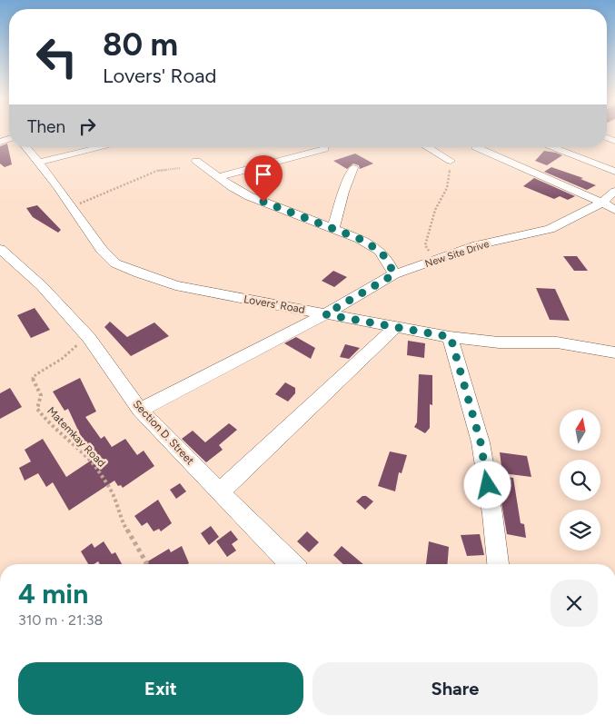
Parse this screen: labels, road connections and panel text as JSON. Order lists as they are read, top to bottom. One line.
{"streets":{"street":["New Site Drive","Lovers' Road","Section D. Street"],"path":["Matemkay Road"]},"crossings":[["New Site Drive","Lovers' Road"],["New Site Drive","Section D. Street"],["Section D. Street","Matemkay Road"]],"north":"top","page":{"turn":["80 m","Lovers' Road"],"then":"Then","heading":["4 min","310 m · 21:38"],"buttons":["Exit","Share"]}}
